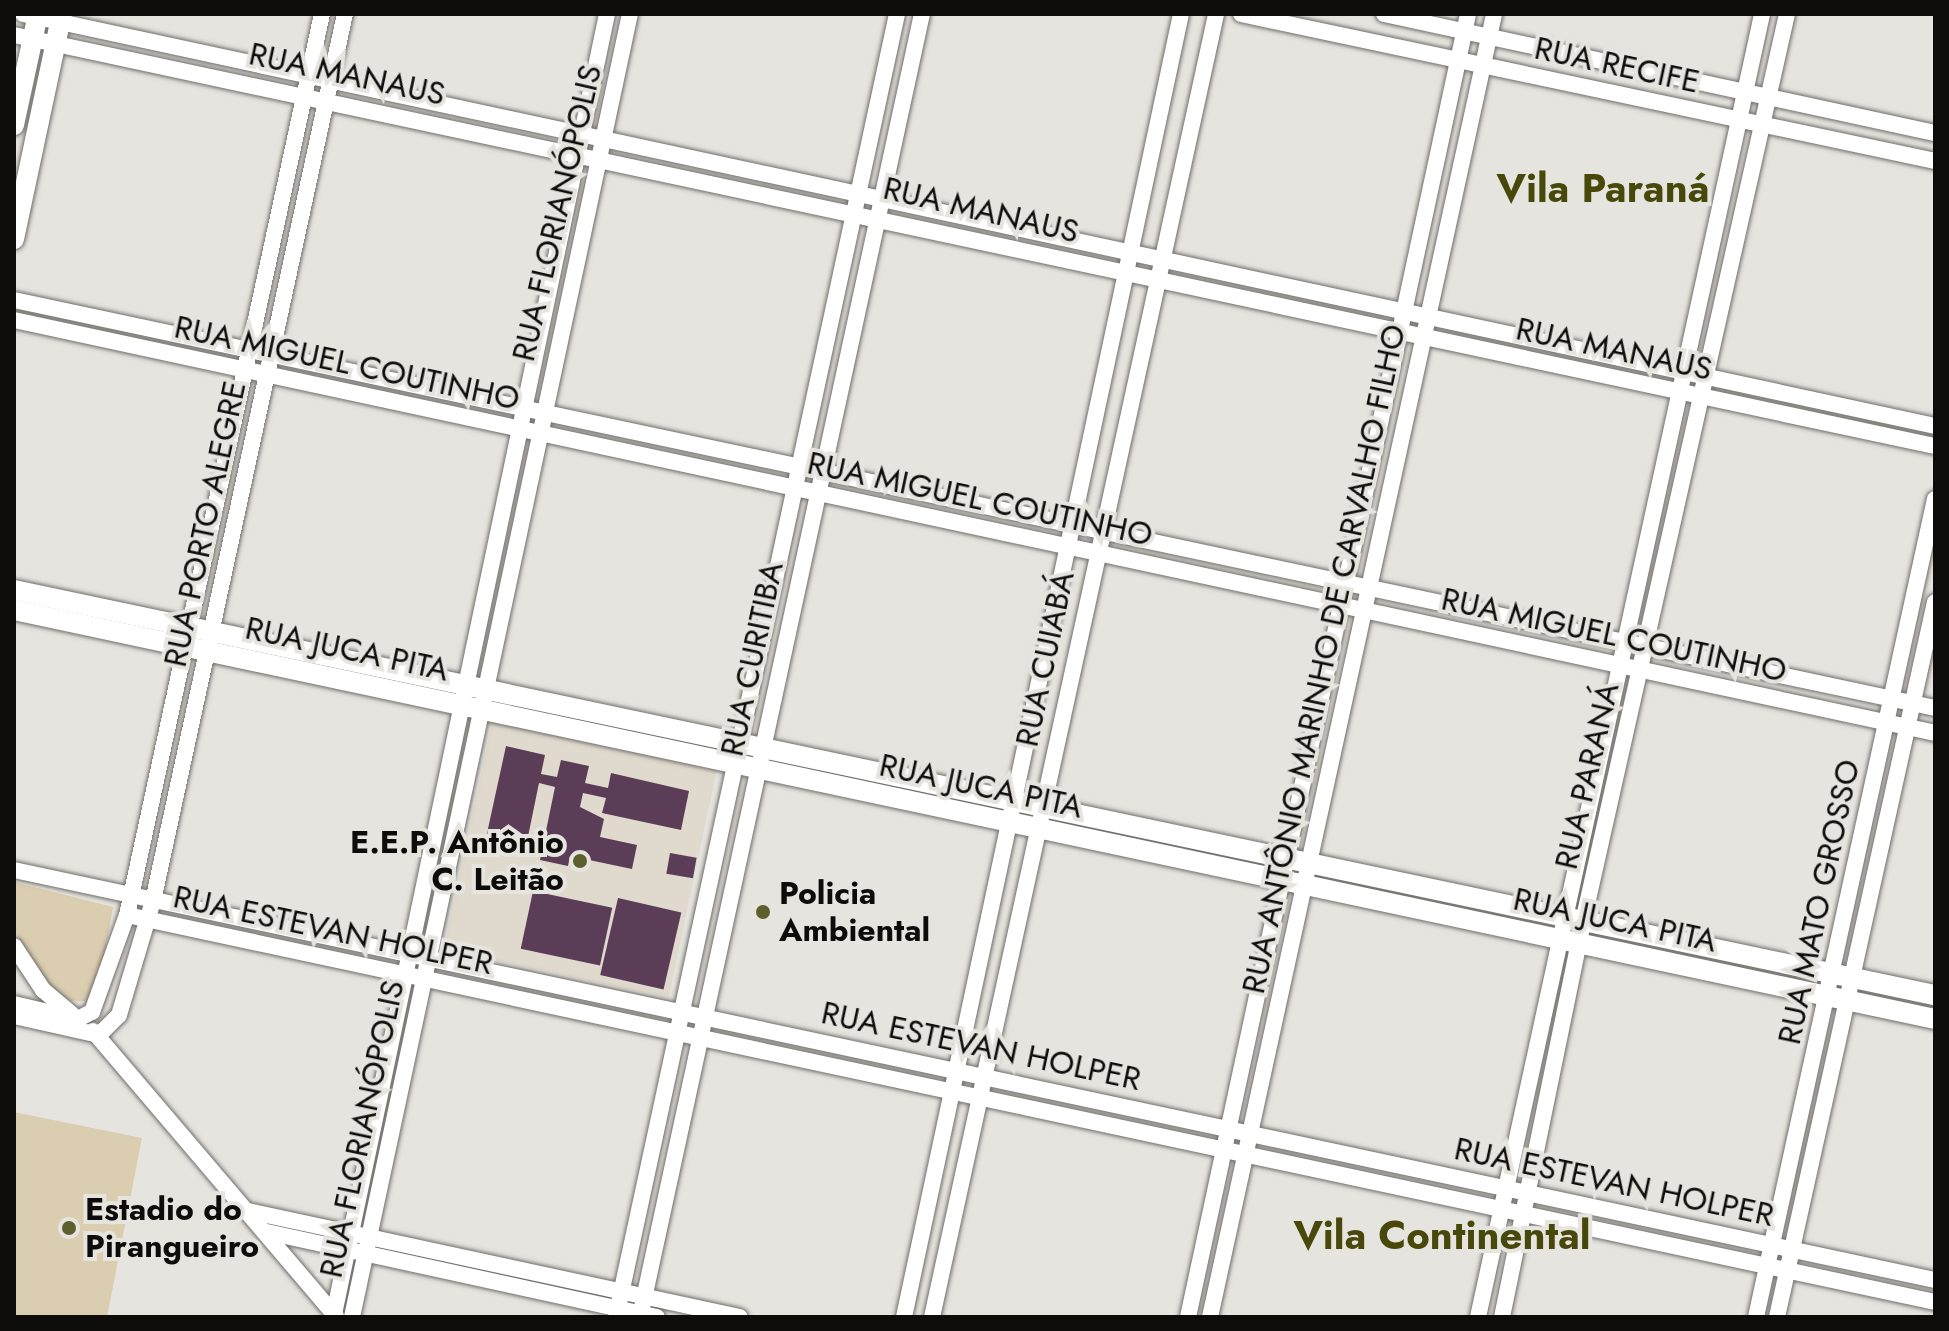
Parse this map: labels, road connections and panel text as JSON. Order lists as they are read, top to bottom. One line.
{"streets":{"street":["RUA RECIFE","RUA MANAUS","RUA FLORIANÓPOLIS","RUA MIGUEL COUTINHO","RUA PORTO ALEGRE","RUA JUCA PITA","RUA CURITIBA","RUA CUIABÁ","RUA ANTÔNIO MARINHO DE CARVALHO FILHO","RUA PARANÁ","RUA MATO GROSSO","RUA ESTEVAN HOLPER"]},"crossings":[["RUA RECIFE","RUA ANTÔNIO MARINHO DE CARVALHO FILHO"],["RUA RECIFE","RUA PARANÁ"],["RUA MANAUS","RUA FLORIANÓPOLIS"],["RUA MANAUS","RUA PORTO ALEGRE"],["RUA MANAUS","RUA CURITIBA"],["RUA MANAUS","RUA CUIABÁ"],["RUA MANAUS","RUA ANTÔNIO MARINHO DE CARVALHO FILHO"],["RUA MANAUS","RUA PARANÁ"],["RUA FLORIANÓPOLIS","RUA MIGUEL COUTINHO"],["RUA FLORIANÓPOLIS","RUA JUCA PITA"],["RUA FLORIANÓPOLIS","RUA ESTEVAN HOLPER"],["RUA MIGUEL COUTINHO","RUA PORTO ALEGRE"],["RUA MIGUEL COUTINHO","RUA CURITIBA"],["RUA MIGUEL COUTINHO","RUA CUIABÁ"],["RUA MIGUEL COUTINHO","RUA ANTÔNIO MARINHO DE CARVALHO FILHO"],["RUA MIGUEL COUTINHO","RUA PARANÁ"],["RUA MIGUEL COUTINHO","RUA MATO GROSSO"],["RUA PORTO ALEGRE","RUA JUCA PITA"],["RUA PORTO ALEGRE","RUA ESTEVAN HOLPER"],["RUA JUCA PITA","RUA CURITIBA"],["RUA JUCA PITA","RUA CUIABÁ"],["RUA JUCA PITA","RUA ANTÔNIO MARINHO DE CARVALHO FILHO"],["RUA JUCA PITA","RUA PARANÁ"],["RUA JUCA PITA","RUA MATO GROSSO"],["RUA CURITIBA","RUA ESTEVAN HOLPER"],["RUA CUIABÁ","RUA ESTEVAN HOLPER"],["RUA ANTÔNIO MARINHO DE CARVALHO FILHO","RUA ESTEVAN HOLPER"],["RUA PARANÁ","RUA ESTEVAN HOLPER"],["RUA MATO GROSSO","RUA ESTEVAN HOLPER"]],"districts":["Vila Paraná","Vila Continental"],"places":["E.E.P. Antônio C. Leitão","Policia Ambiental","Estadio do Pirangueiro"]}
